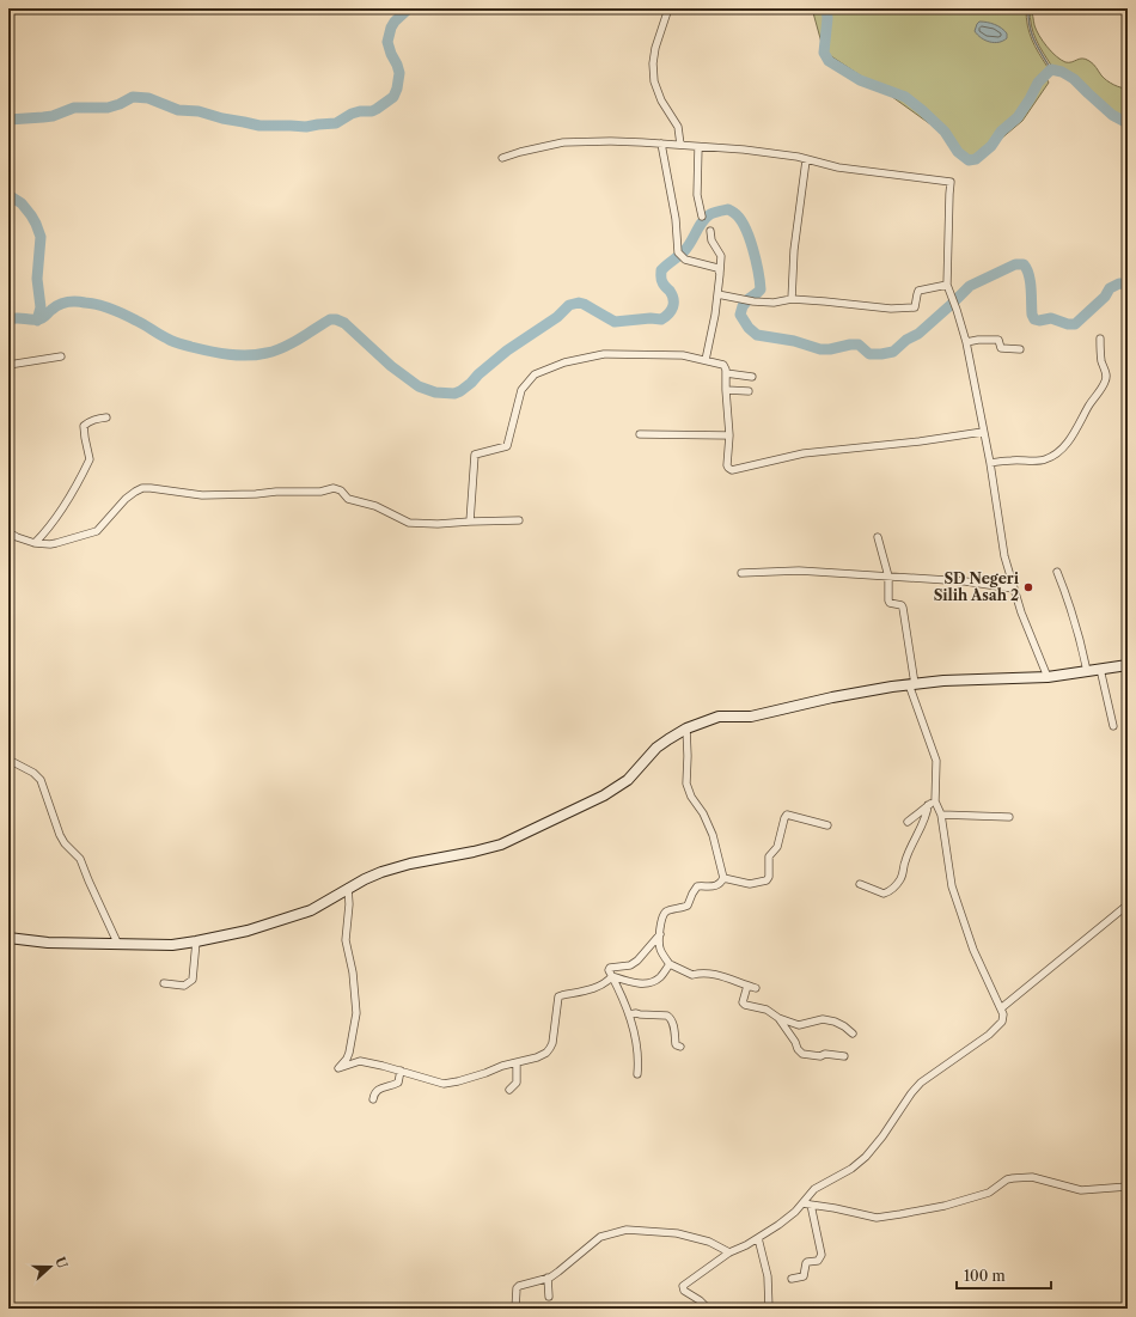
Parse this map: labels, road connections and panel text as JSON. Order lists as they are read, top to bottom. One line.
{"places":["SD Negeri Silih Asah 2"],"scale_bar":"100 m","north":"right"}
